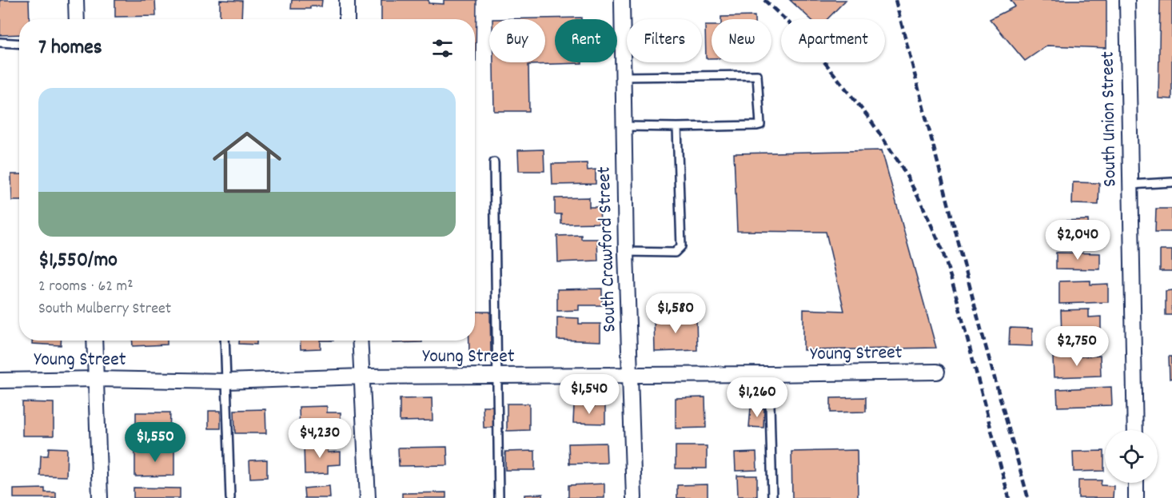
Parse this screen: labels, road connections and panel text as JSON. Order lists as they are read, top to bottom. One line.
{"streets":{"street":["South Union Street","South Crawford Street","Young Street"]},"crossings":[["South Crawford Street","Young Street"]],"page":{"chip":["Buy","Rent","Filters","New","Apartment"],"heading":"7 homes","list":[{"name":"$1,550/mo","note":"2 rooms · 62 m² · South Mulberry Street"}],"price":["$2,040","$1,580","$2,750","$1,540","$1,260","$4,230","$1,550"]}}
